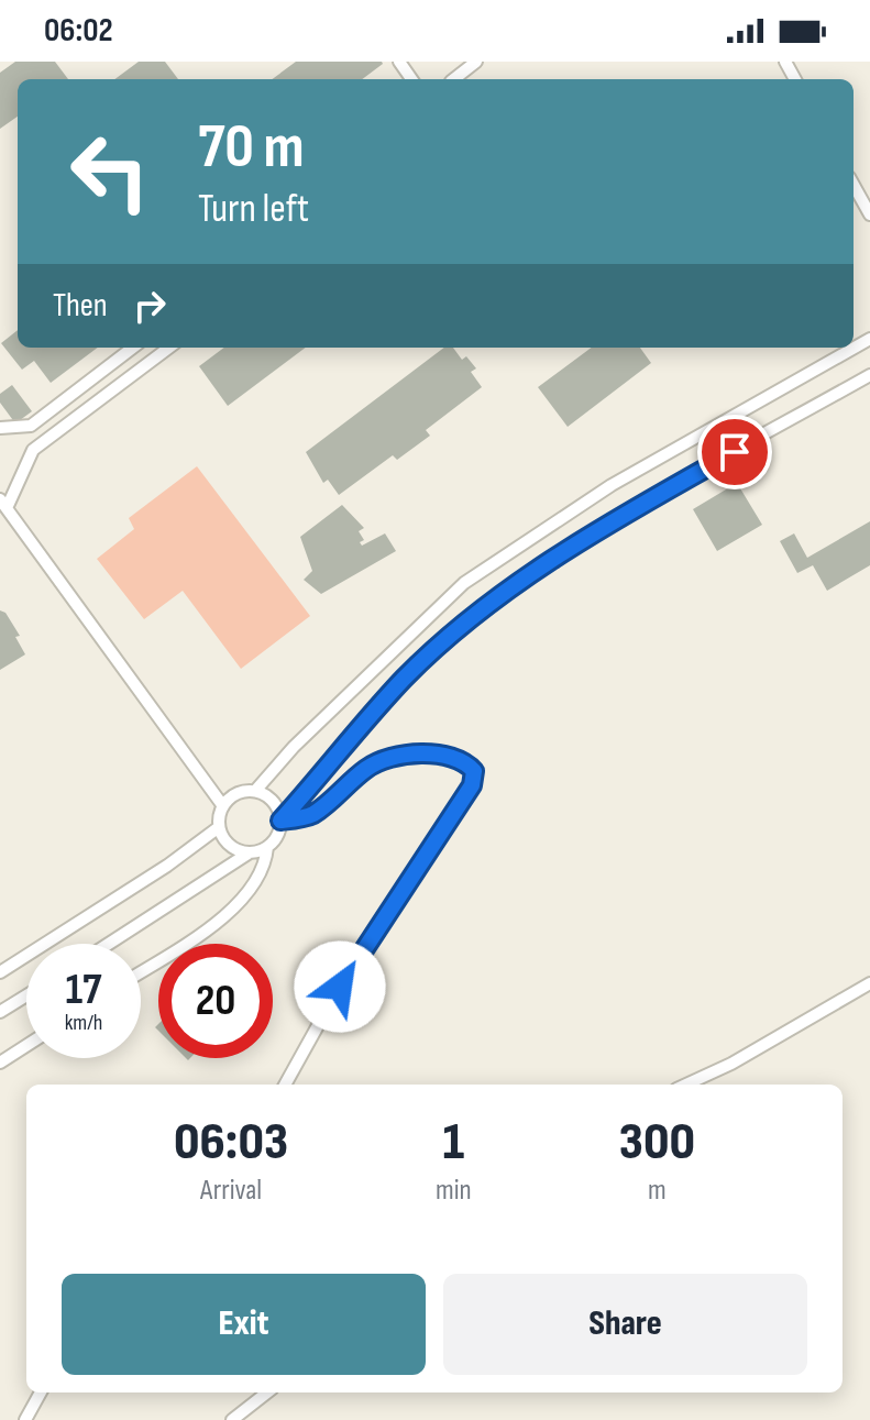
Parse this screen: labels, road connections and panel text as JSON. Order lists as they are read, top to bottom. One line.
{"page":{"status":"06:02","turn":["70 m","Turn left"],"then":"Then","speed":"17 km/h","limit":"20","eta":["06:03","Arrival","1","min","300","m"],"buttons":["Exit","Share"]}}
